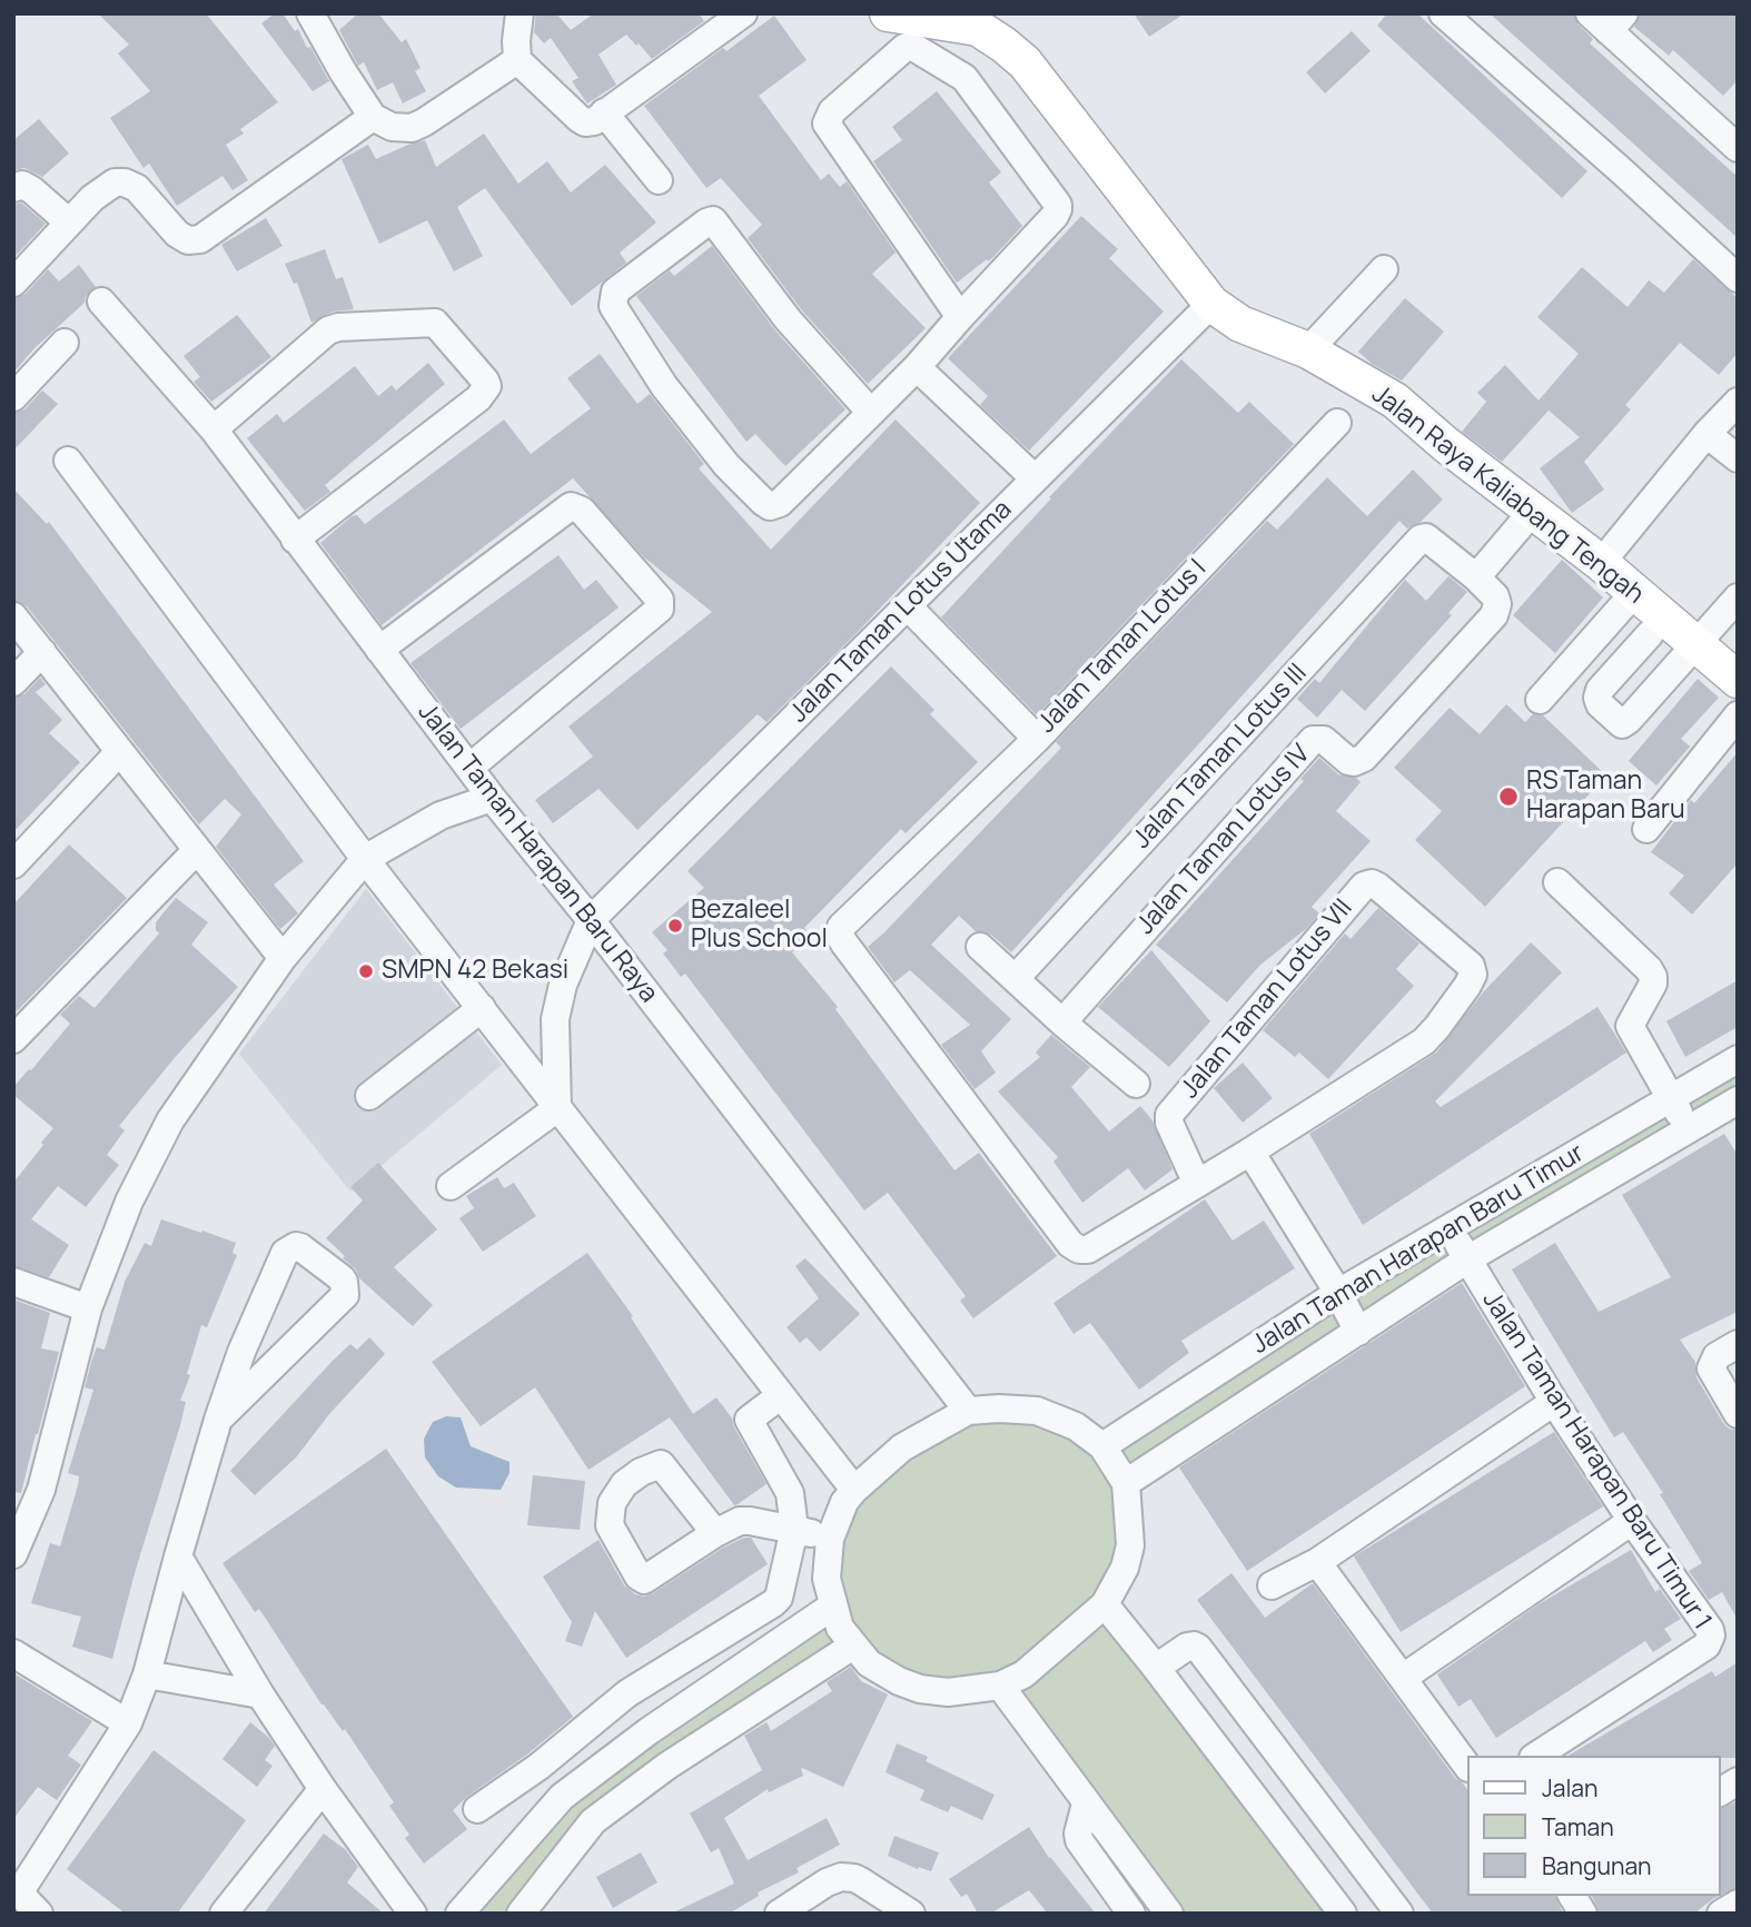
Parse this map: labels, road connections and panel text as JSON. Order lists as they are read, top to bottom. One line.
{"streets":{"main road":["Jalan Raya Kaliabang Tengah"],"street":["Jalan Taman Lotus Utama","Jalan Taman Lotus I","Jalan Taman Lotus III","Jalan Taman Lotus IV","Jalan Taman Harapan Baru Raya","Jalan Taman Lotus VII","Jalan Taman Harapan Baru Timur","Jalan Taman Harapan Baru Timur 1"]},"crossings":[["Jalan Raya Kaliabang Tengah","Jalan Taman Lotus Utama"],["Jalan Taman Lotus Utama","Jalan Taman Lotus I"],["Jalan Taman Lotus Utama","Jalan Taman Harapan Baru Raya"],["Jalan Taman Lotus I","Jalan Taman Lotus VII"],["Jalan Taman Lotus III","Jalan Taman Lotus IV"],["Jalan Taman Harapan Baru Timur","Jalan Taman Harapan Baru Timur 1"]],"places":["RS Taman Harapan Baru","Bezaleel Plus School","SMPN 42 Bekasi"],"legend":["Jalan","Taman","Bangunan"]}
